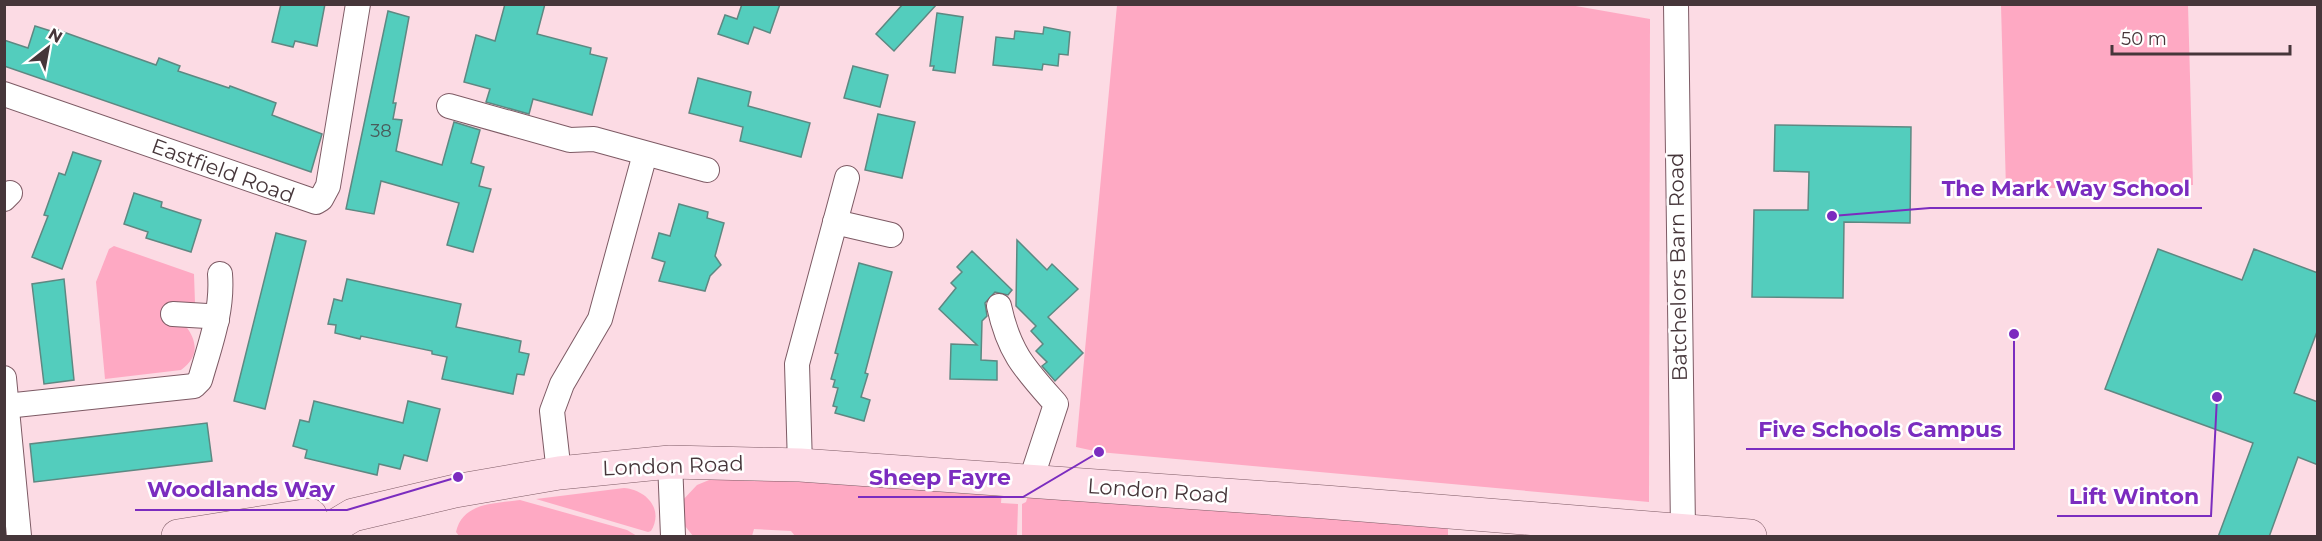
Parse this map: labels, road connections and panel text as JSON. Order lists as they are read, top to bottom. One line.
{"streets":{"street":["Eastfield Road","Batchelors Barn Road","London Road"]},"crossings":[["Batchelors Barn Road","London Road"]],"places":["The Mark Way School","Five Schools Campus","Lift Winton","Sheep Fayre","Woodlands Way"],"house_numbers":["38"],"scale_bar":"50 m","north":"top right"}
